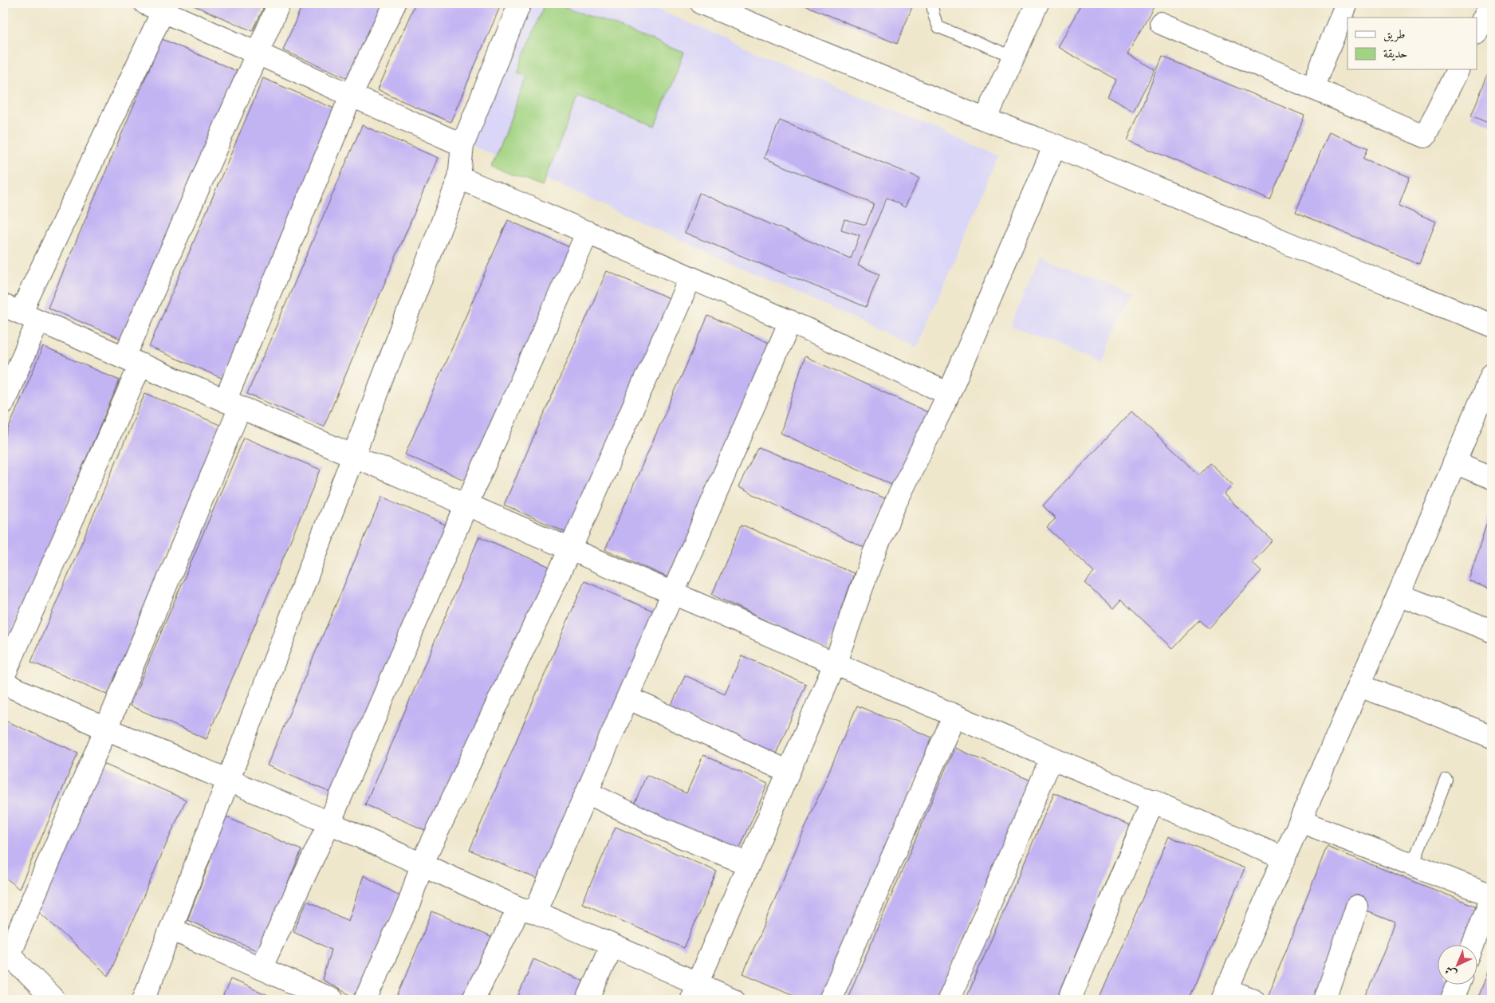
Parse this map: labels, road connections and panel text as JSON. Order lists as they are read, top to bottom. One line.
{"legend":["طريق","حديقة"],"north":"bottom left"}
